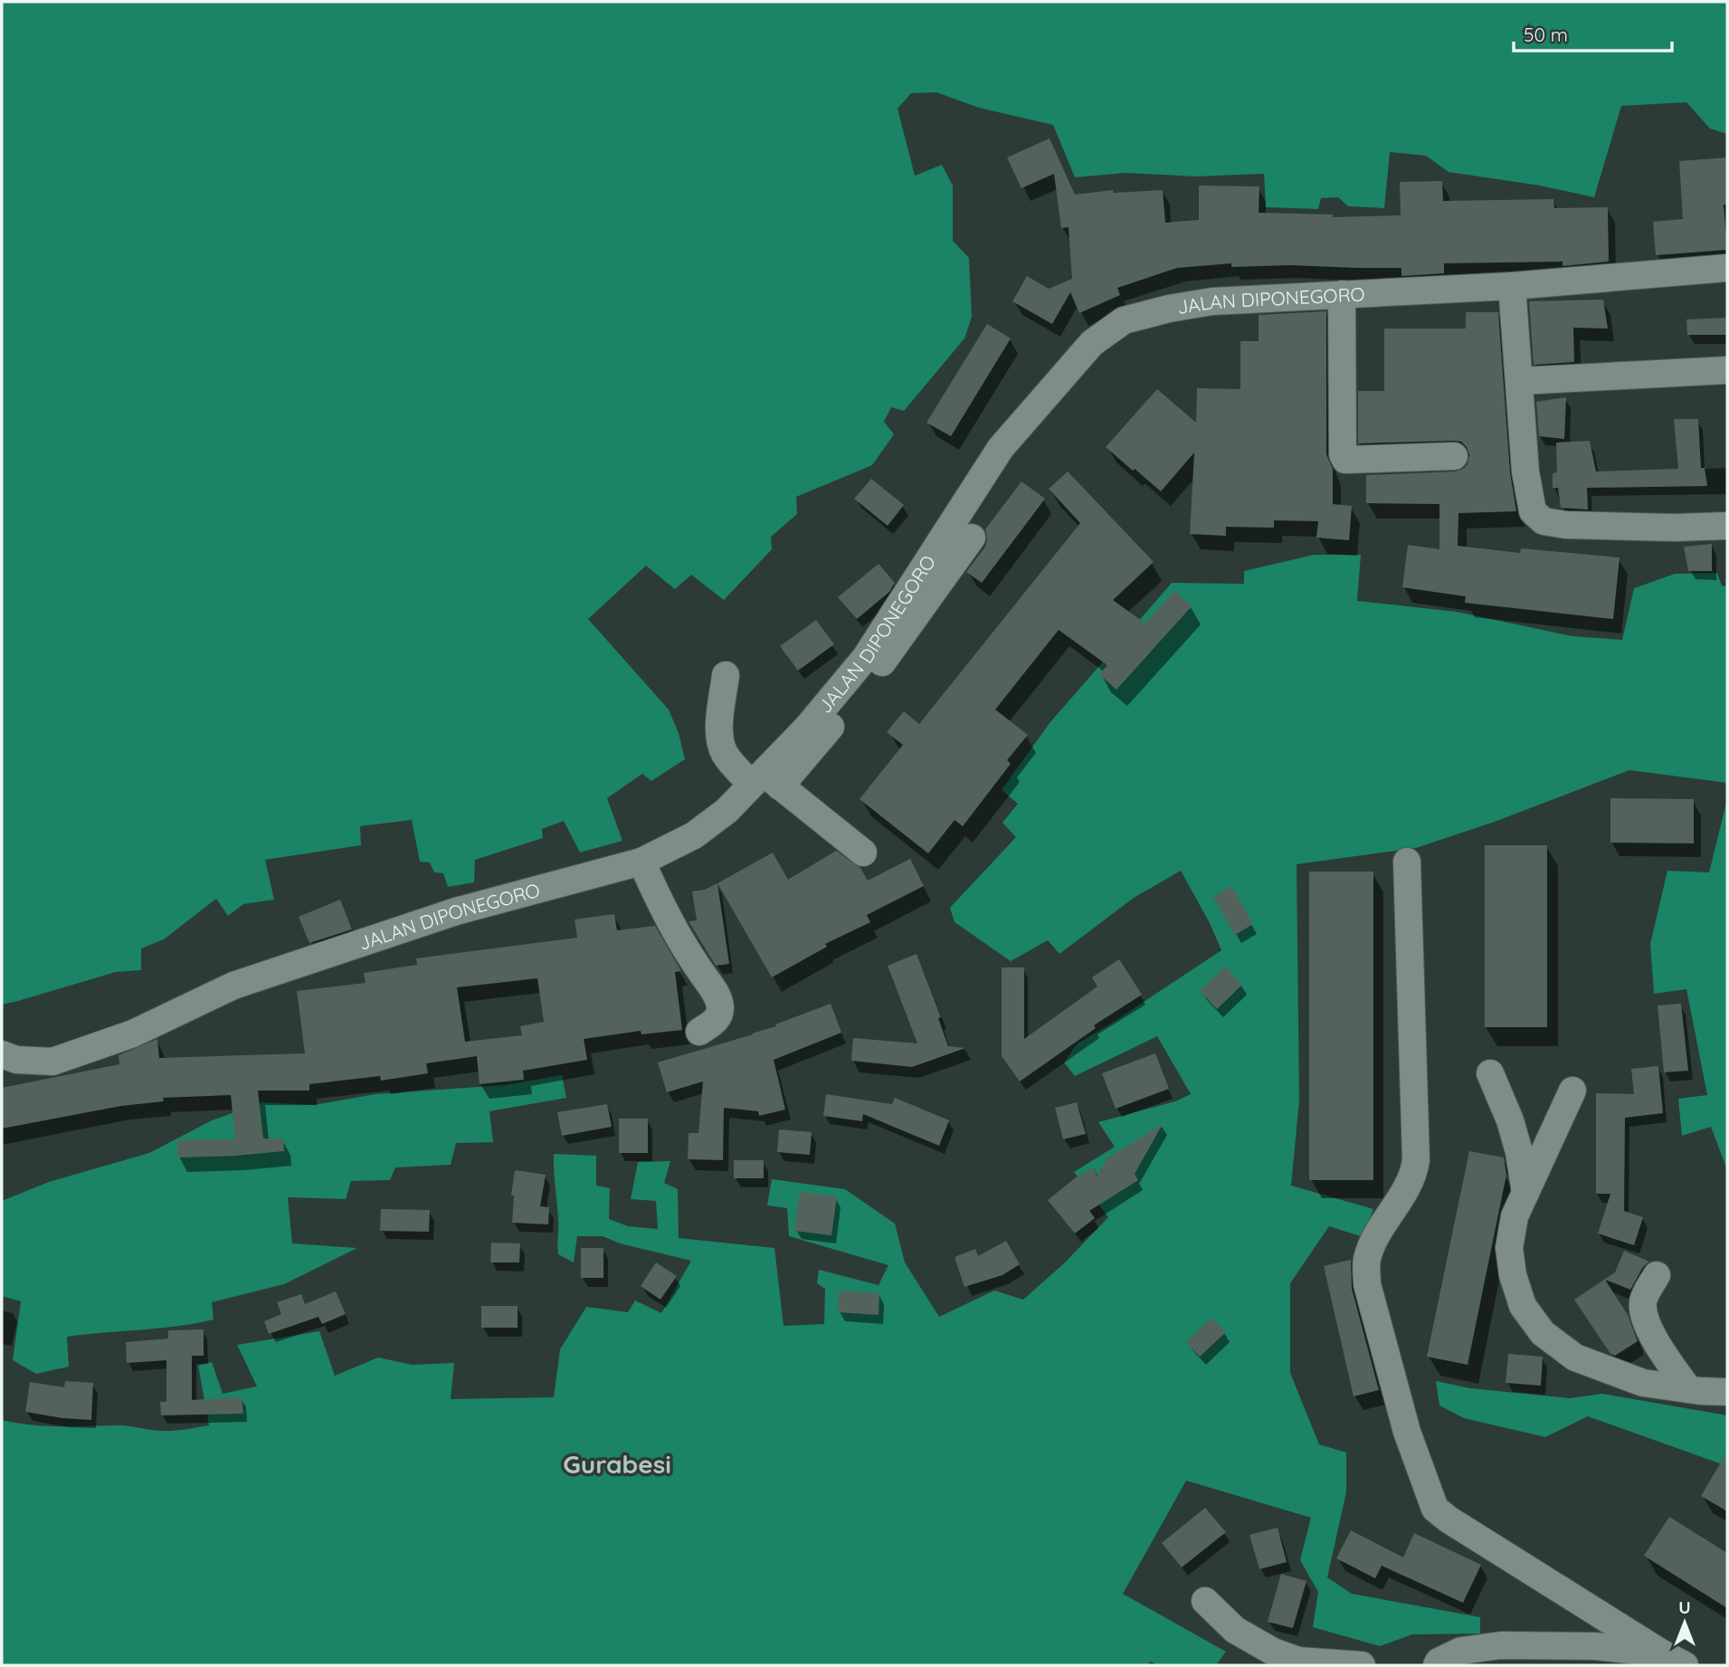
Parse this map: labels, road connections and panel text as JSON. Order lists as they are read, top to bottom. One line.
{"streets":{"street":["JALAN DIPONEGORO"]},"districts":["Gurabesi"],"scale_bar":"50 m","north":"top"}
